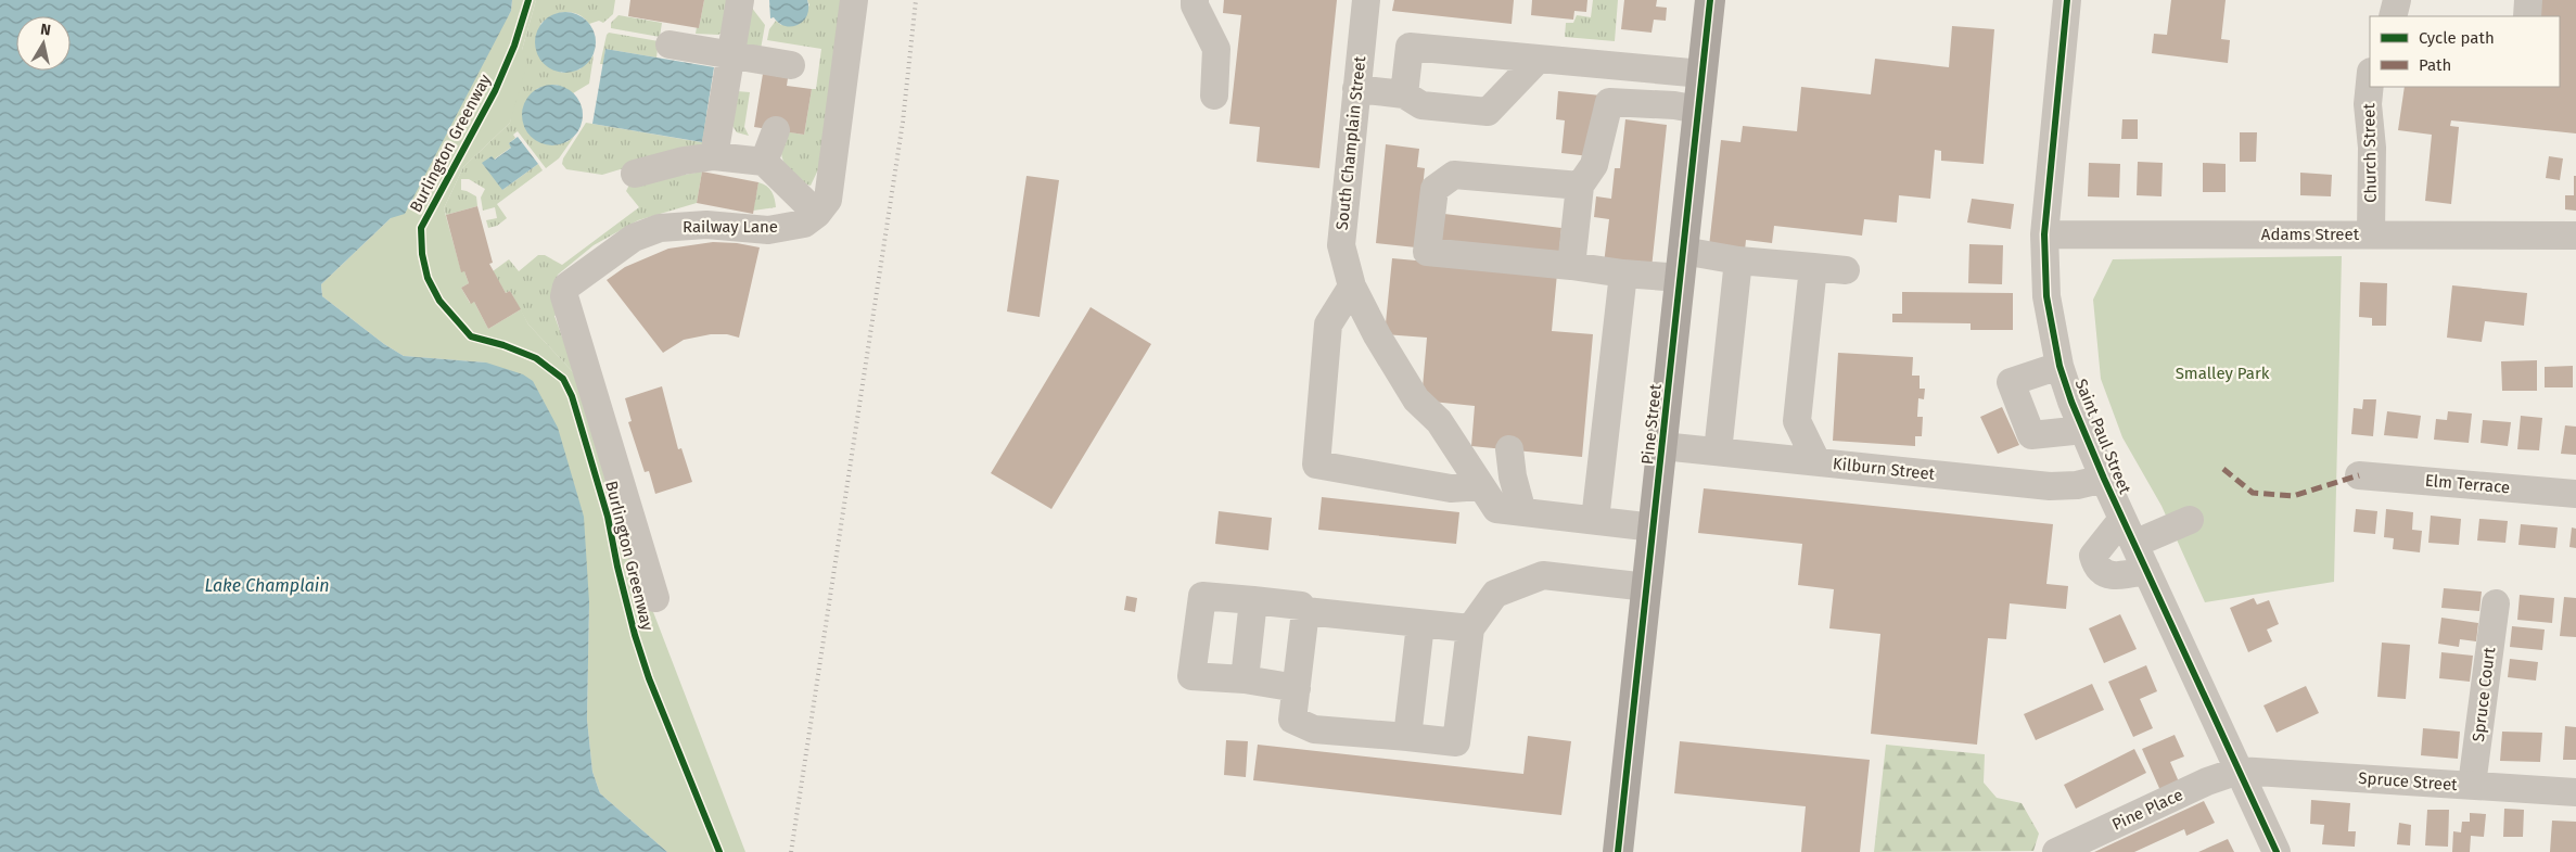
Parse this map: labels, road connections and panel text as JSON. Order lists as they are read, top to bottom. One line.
{"streets":{"main road":["Pine Street"],"street":["South Champlain Street","Church Street","Railway Lane","Adams Street","Saint Paul Street","Kilburn Street","Elm Terrace","Spruce Court","Spruce Street","Pine Place"],"cycle path":["Burlington Greenway"]},"crossings":[["South Champlain Street","Pine Street"],["Church Street","Adams Street"],["Adams Street","Saint Paul Street"],["Pine Street","Kilburn Street"],["Saint Paul Street","Kilburn Street"],["Saint Paul Street","Spruce Street"],["Saint Paul Street","Pine Place"],["Spruce Court","Spruce Street"],["Spruce Street","Pine Place"]],"water":["Lake Champlain"],"parks":["Smalley Park"],"legend":["Cycle path","Path"],"north":"top"}
